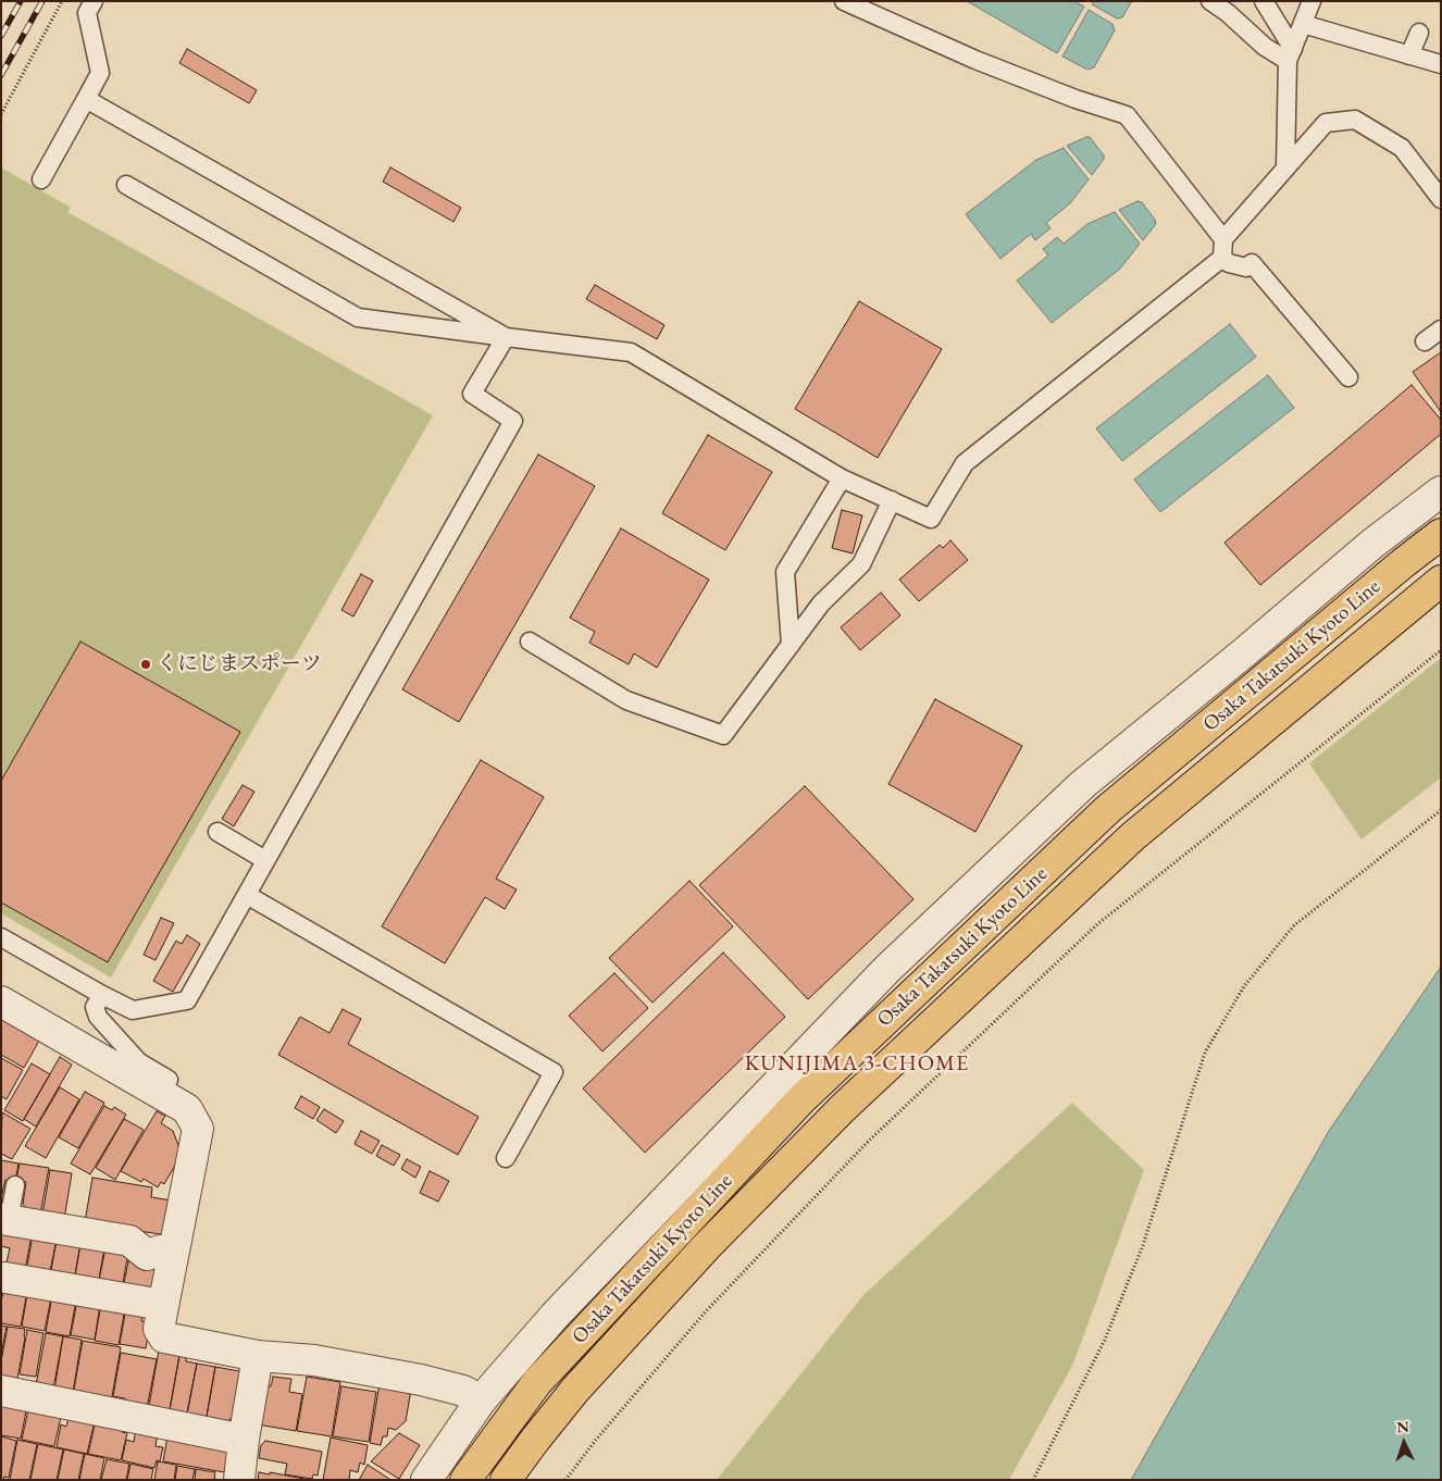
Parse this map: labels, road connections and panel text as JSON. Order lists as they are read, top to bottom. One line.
{"streets":{"main road":["Osaka Takatsuki Kyoto Line"]},"districts":["KUNIJIMA 3-CHOME"],"places":["くにじまスポーツ"],"north":"top"}
